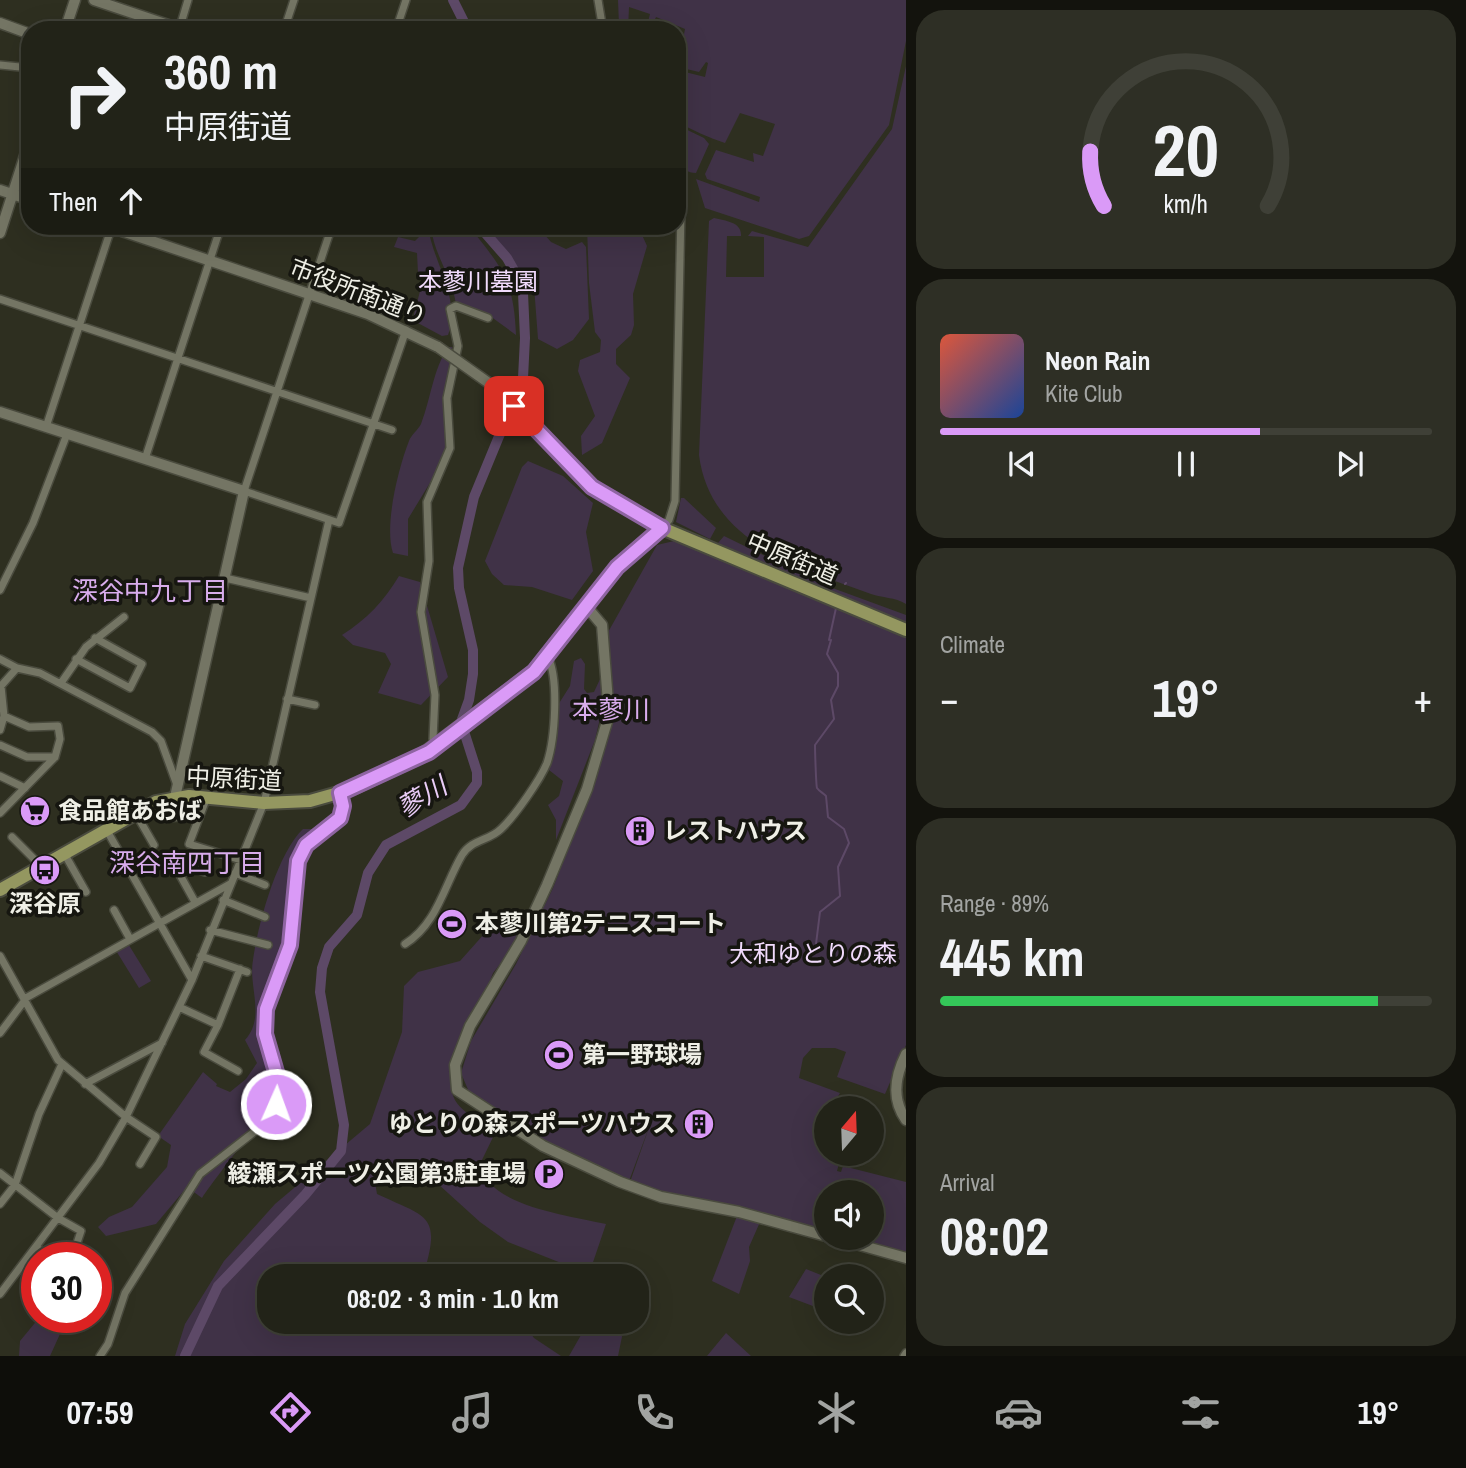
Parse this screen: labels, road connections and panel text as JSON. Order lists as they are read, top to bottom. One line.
{"streets":{"main road":["中原街道"],"street":["市役所南通り"]},"crossings":[["市役所南通り","中原街道"]],"districts":["深谷中九丁目","本蓼川","深谷南四丁目"],"water":["蓼川"],"parks":["本蓼川墓園","大和ゆとりの森"],"places":{"supermarket":["食品館あおば"],"building":["レストハウス","ゆとりの森スポーツハウス"],"bus stop":["深谷原"],"sports":["本蓼川第2テニスコート","第一野球場"],"parking":["綾瀬スポーツ公園第3駐車場"]},"north":"top","page":{"turn":["360 m","中原街道"],"then":"Then","song":["Neon Rain","Kite Club"],"tile":["Climate",["Range · 89%","445 km"],["Arrival","08:02"]],"heat":["−","19°","+"],"limit":"30","trip":"08:02 · 3 min · 1.0 km","tabs":["07:59","19°"],"gauge":["20","km/h"]}}
